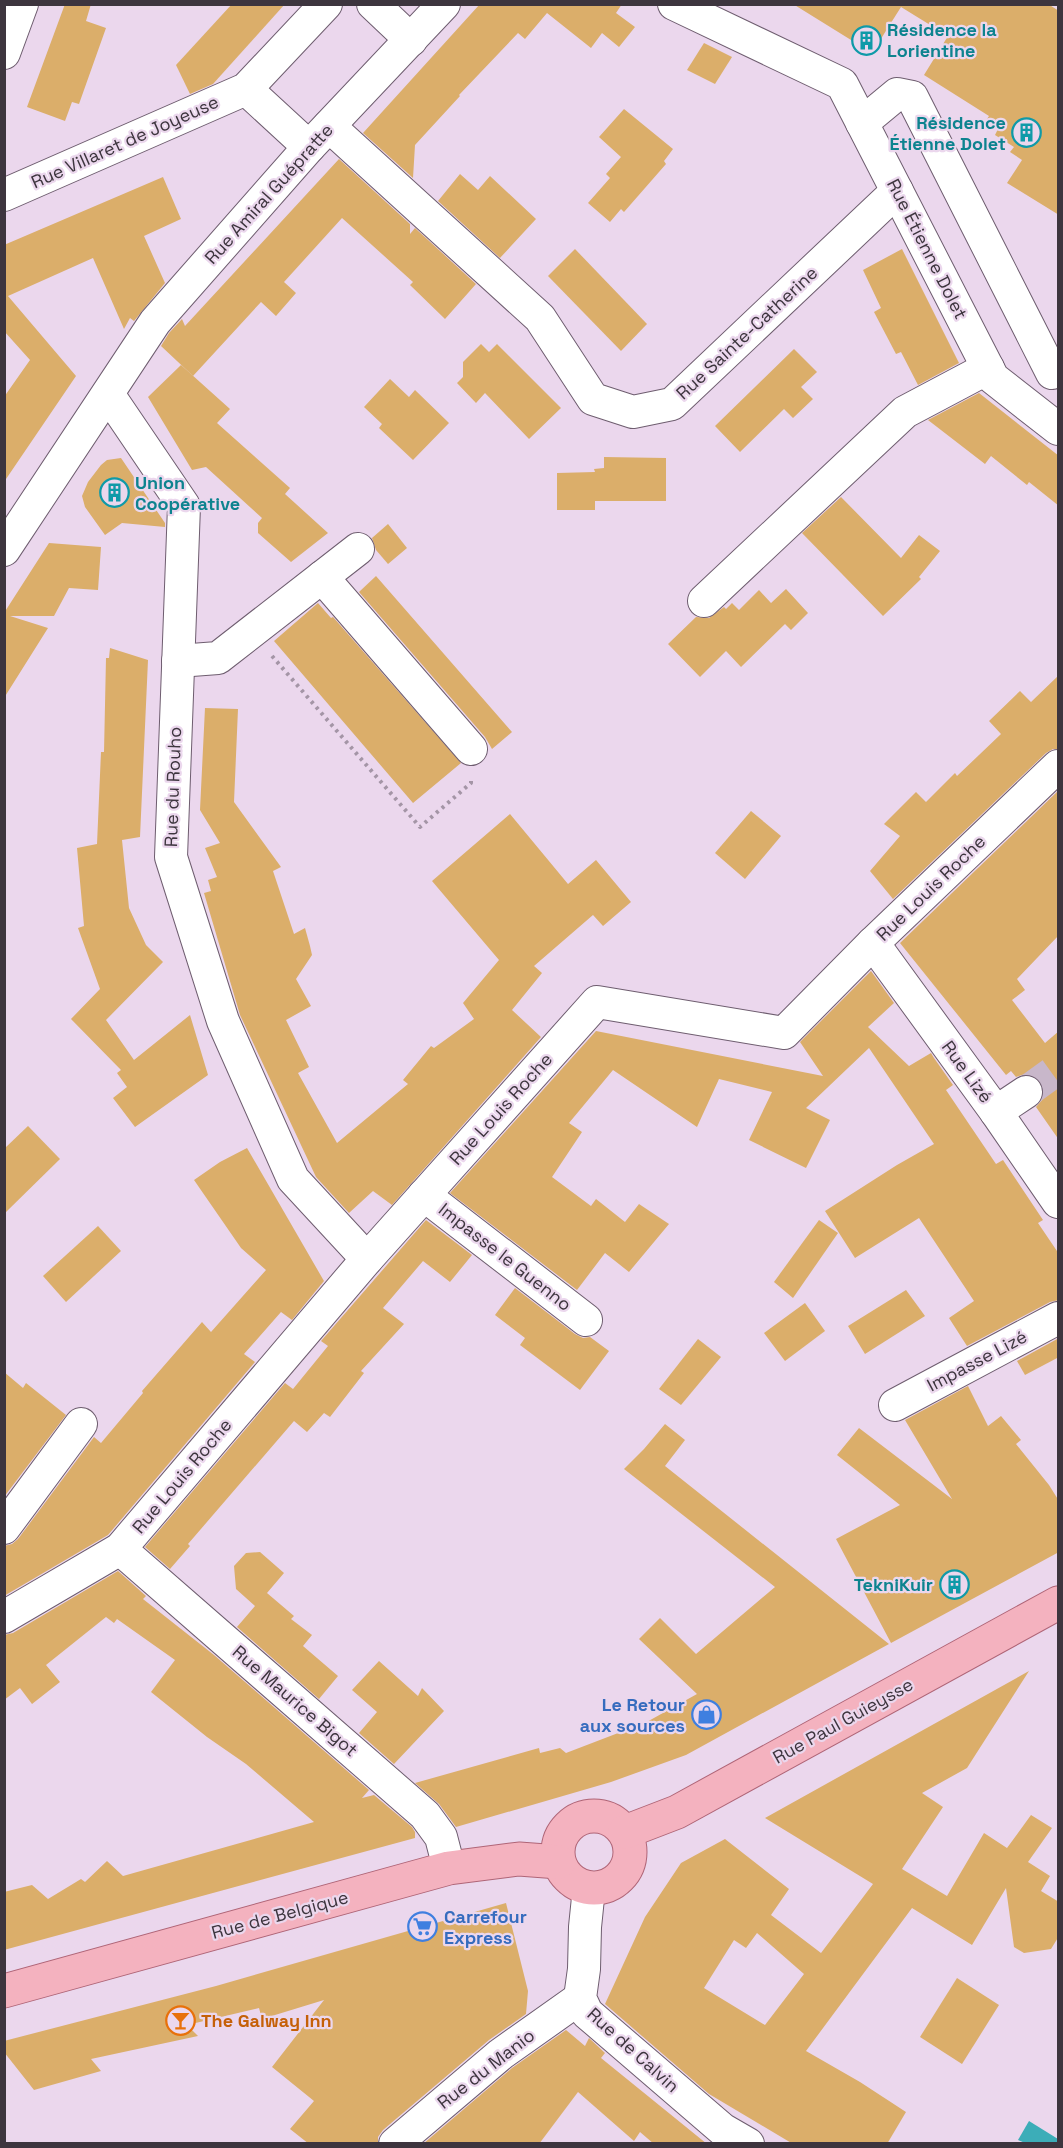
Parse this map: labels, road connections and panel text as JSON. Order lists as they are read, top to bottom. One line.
{"streets":{"main road":["Rue Paul Guieysse","Rue de Belgique"],"street":["Rue Villaret de Joyeuse","Rue Amiral Guépratte","Rue Étienne Dolet","Rue Sainte-Catherine","Rue du Rouho","Rue Louis Roche","Rue Lizé","Impasse le Guenno","Impasse Lizé","Rue Maurice Bigot","Rue de Calvin","Rue du Manio"]},"crossings":[["Rue Amiral Guépratte","Rue Sainte-Catherine"],["Rue Amiral Guépratte","Rue du Rouho"],["Rue Étienne Dolet","Rue Sainte-Catherine"],["Rue du Rouho","Rue Louis Roche"],["Rue Louis Roche","Rue Lizé"],["Rue Louis Roche","Impasse le Guenno"],["Rue Louis Roche","Rue Maurice Bigot"],["Rue Maurice Bigot","Rue de Belgique"],["Rue Paul Guieysse","Rue de Belgique"],["Rue Paul Guieysse","Rue de Calvin"],["Rue de Belgique","Rue de Calvin"],["Rue de Calvin","Rue du Manio"]],"places":{"building":["Résidence la Lorientine","Résidence Étienne Dolet","Union Coopérative","TekniKuir"],"shop":["Le Retour aux sources"],"supermarket":["Carrefour Express"],"bar":["The Galway Inn"]}}
